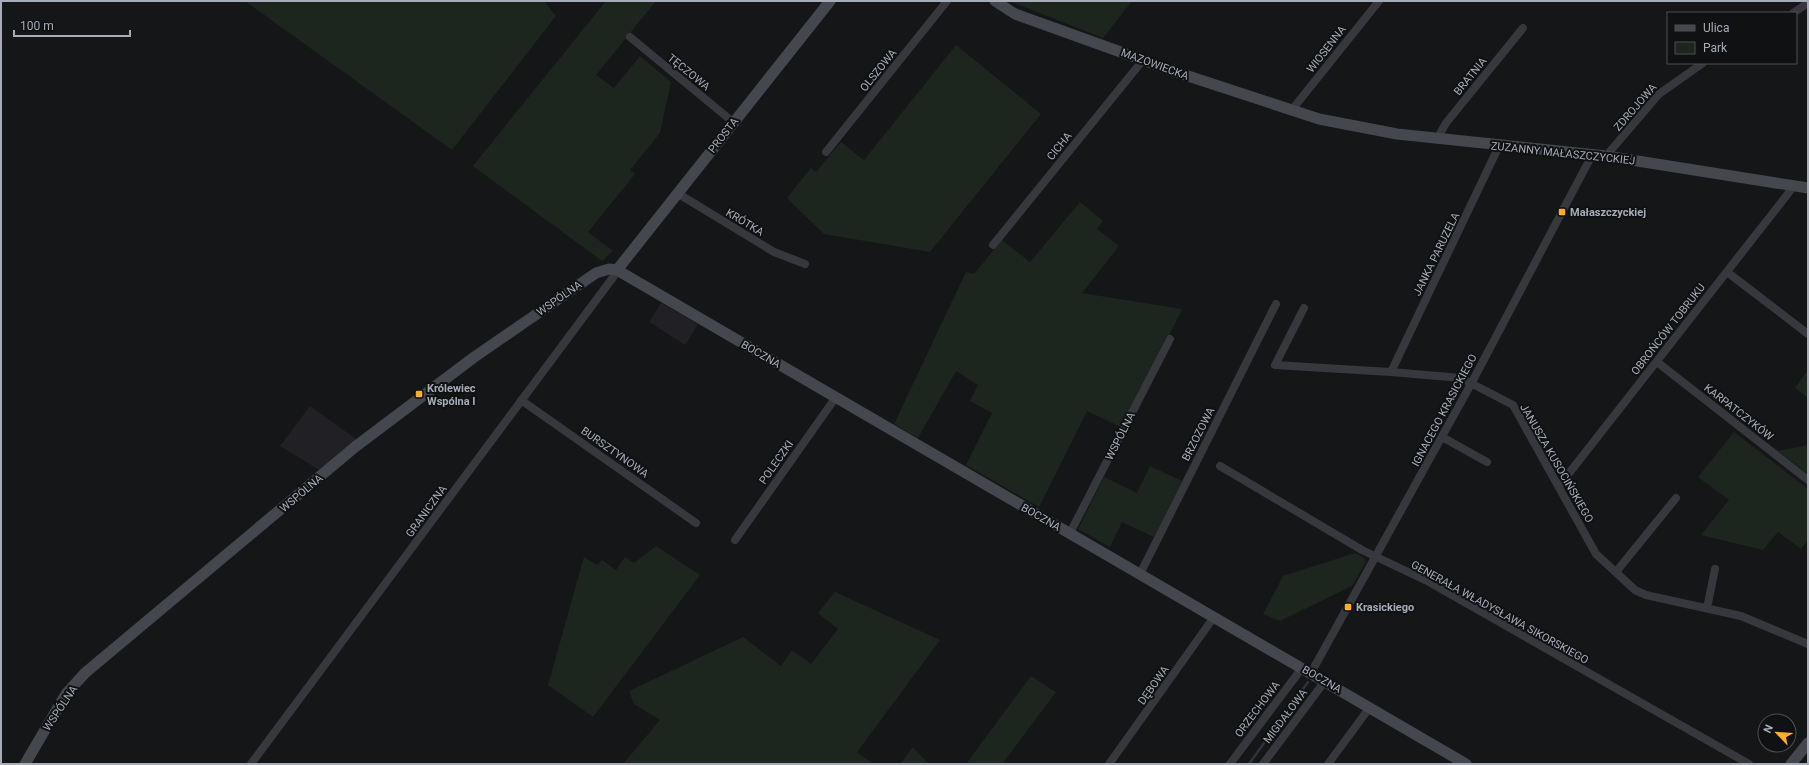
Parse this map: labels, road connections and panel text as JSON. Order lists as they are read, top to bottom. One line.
{"streets":{"street":["WIOSENNA","MAZOWIECKA","OLSZOWA","TĘCZOWA","BRATNIA","ZDROJOWA","PROSTA","CICHA","ZUZANNY MAŁASZCZYCKIEJ","KRÓTKA","JANKA PARUZELA","WSPÓLNA","OBROŃCÓW TOBRUKU","BOCZNA","IGNACEGO KRASICKIEGO","KARPATCZYKÓW","BRZOZOWA","BURSZTYNOWA","POLECZKI","JANUSZA KUSOCIŃSKIEGO","GRANICZNA","GENERAŁA WŁADYSŁAWA SIKORSKIEGO","DĘBOWA","ORZECHOWA","MIGDAŁOWA"]},"crossings":[["WIOSENNA","MAZOWIECKA"],["MAZOWIECKA","CICHA"],["MAZOWIECKA","ZUZANNY MAŁASZCZYCKIEJ"],["TĘCZOWA","PROSTA"],["BRATNIA","ZUZANNY MAŁASZCZYCKIEJ"],["ZDROJOWA","ZUZANNY MAŁASZCZYCKIEJ"],["PROSTA","KRÓTKA"],["PROSTA","WSPÓLNA"],["PROSTA","BOCZNA"],["PROSTA","GRANICZNA"],["ZUZANNY MAŁASZCZYCKIEJ","JANKA PARUZELA"],["ZUZANNY MAŁASZCZYCKIEJ","OBROŃCÓW TOBRUKU"],["ZUZANNY MAŁASZCZYCKIEJ","IGNACEGO KRASICKIEGO"],["JANKA PARUZELA","JANUSZA KUSOCIŃSKIEGO"],["WSPÓLNA","BOCZNA"],["WSPÓLNA","GRANICZNA"],["OBROŃCÓW TOBRUKU","KARPATCZYKÓW"],["OBROŃCÓW TOBRUKU","JANUSZA KUSOCIŃSKIEGO"],["BOCZNA","IGNACEGO KRASICKIEGO"],["BOCZNA","BRZOZOWA"],["BOCZNA","POLECZKI"],["BOCZNA","GRANICZNA"],["BOCZNA","DĘBOWA"],["BOCZNA","ORZECHOWA"],["BOCZNA","MIGDAŁOWA"],["IGNACEGO KRASICKIEGO","JANUSZA KUSOCIŃSKIEGO"],["IGNACEGO KRASICKIEGO","GENERAŁA WŁADYSŁAWA SIKORSKIEGO"],["IGNACEGO KRASICKIEGO","ORZECHOWA"],["BURSZTYNOWA","GRANICZNA"]],"places":{"transit":["Małaszczyckiej","Królewiec Wspólna I","Krasickiego"]},"legend":["Ulica","Park"],"scale_bar":"100 m","north":"top left"}
